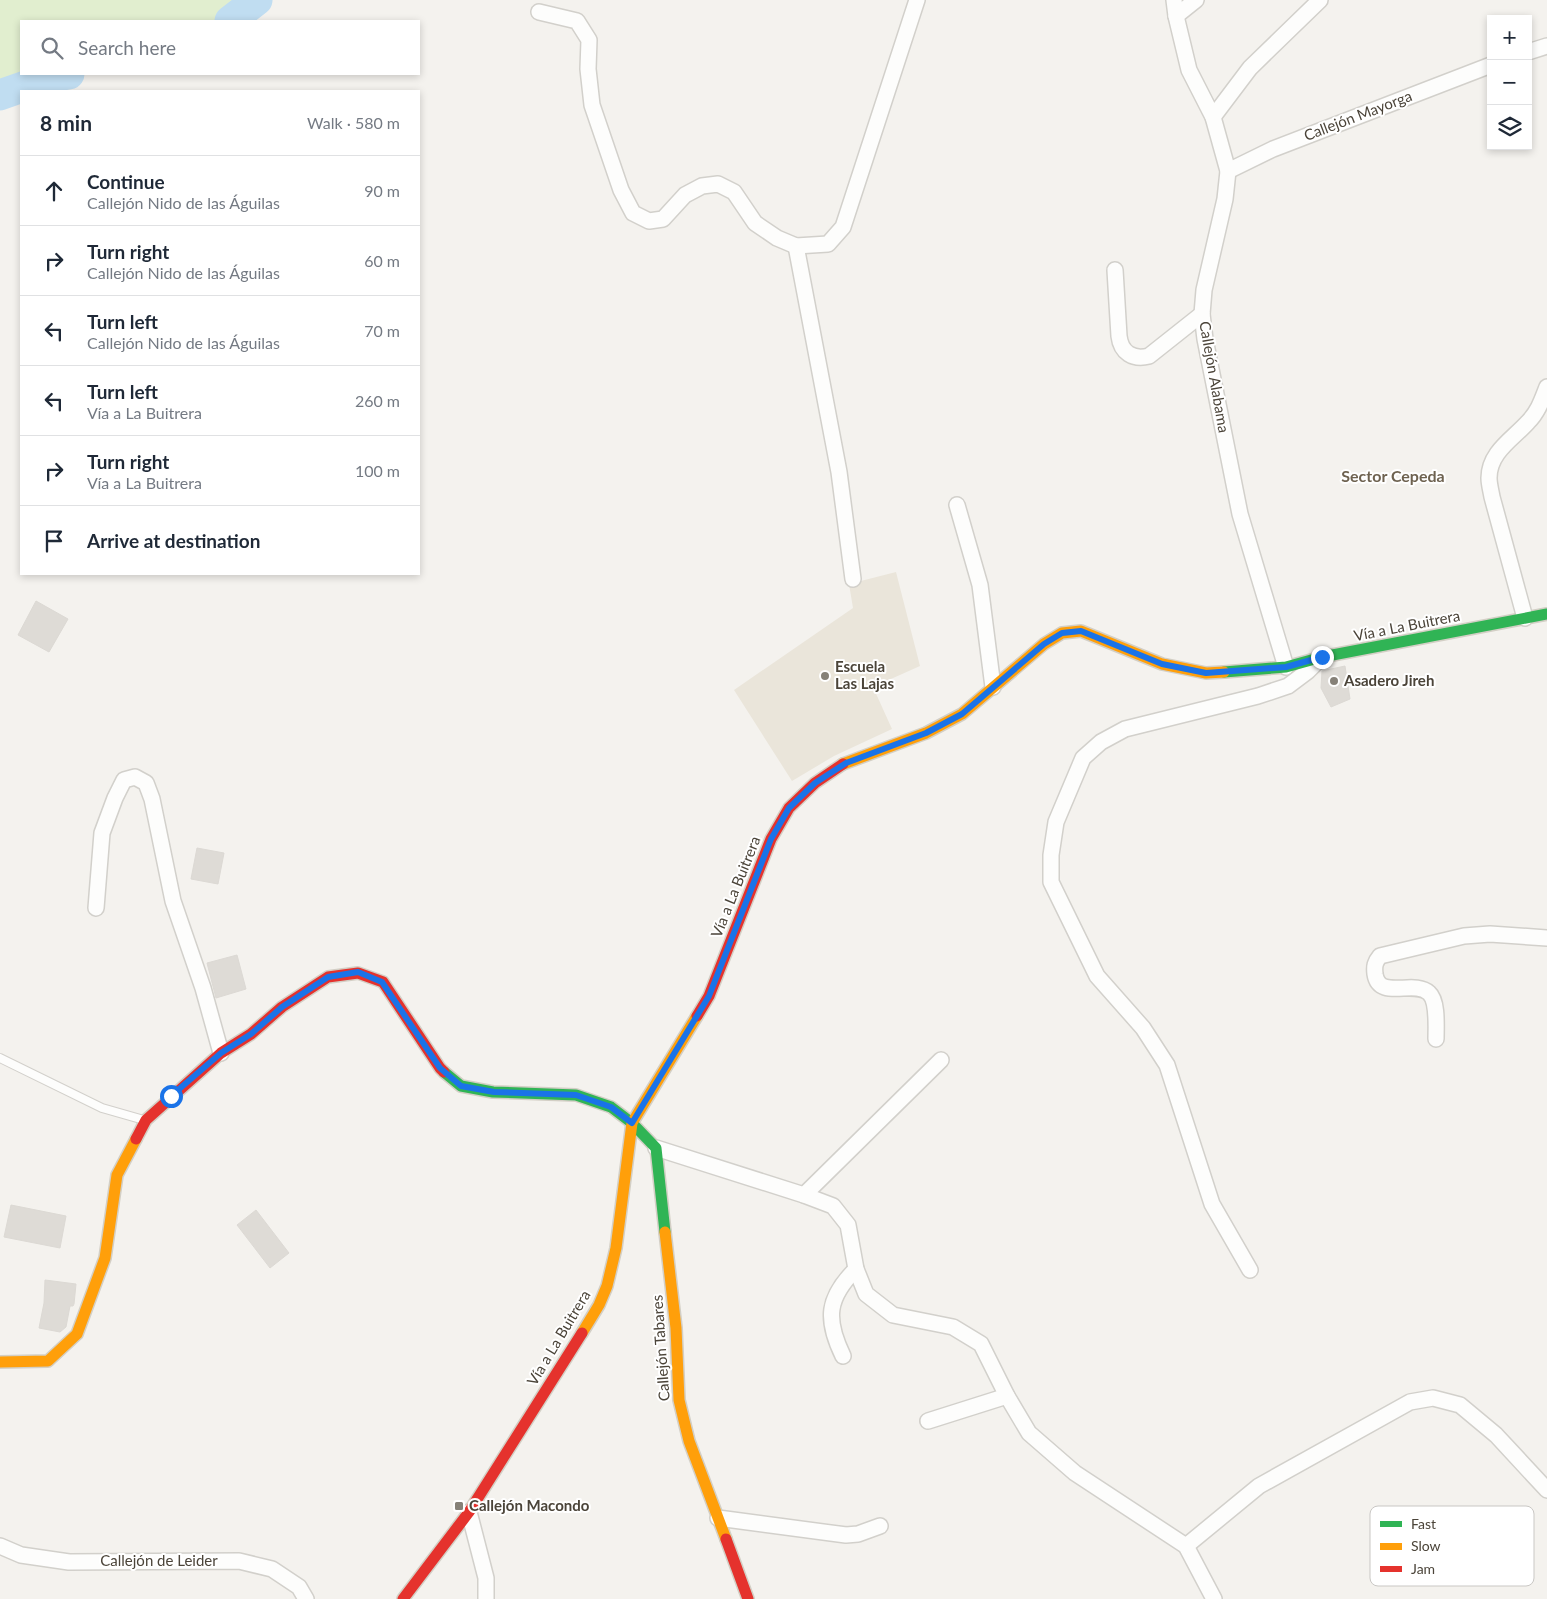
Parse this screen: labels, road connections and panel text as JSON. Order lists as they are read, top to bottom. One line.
{"streets":{"street":["Callejón Mayorga","Callejón Alabama","Vía a La Buitrera","Callejón Tabares","Callejón de Leider"]},"crossings":[["Callejón Mayorga","Callejón Alabama"],["Callejón Alabama","Vía a La Buitrera"]],"districts":["Sector Cepeda"],"places":{"other":["Escuela Las Lajas","Asadero Jireh"],"transit":["Callejón Macondo"]},"legend":["Fast","Slow","Jam"],"page":{"map_buttons":["+","−"],"search":"Search here","heading":["8 min","Walk · 580 m"],"list":[["Continue","Callejón Nido de las Águilas","90 m"],["Turn right","Callejón Nido de las Águilas","60 m"],["Turn left","Callejón Nido de las Águilas","70 m"],["Turn left","Vía a La Buitrera","260 m"],["Turn right","Vía a La Buitrera","100 m"],"Arrive at destination"]}}
